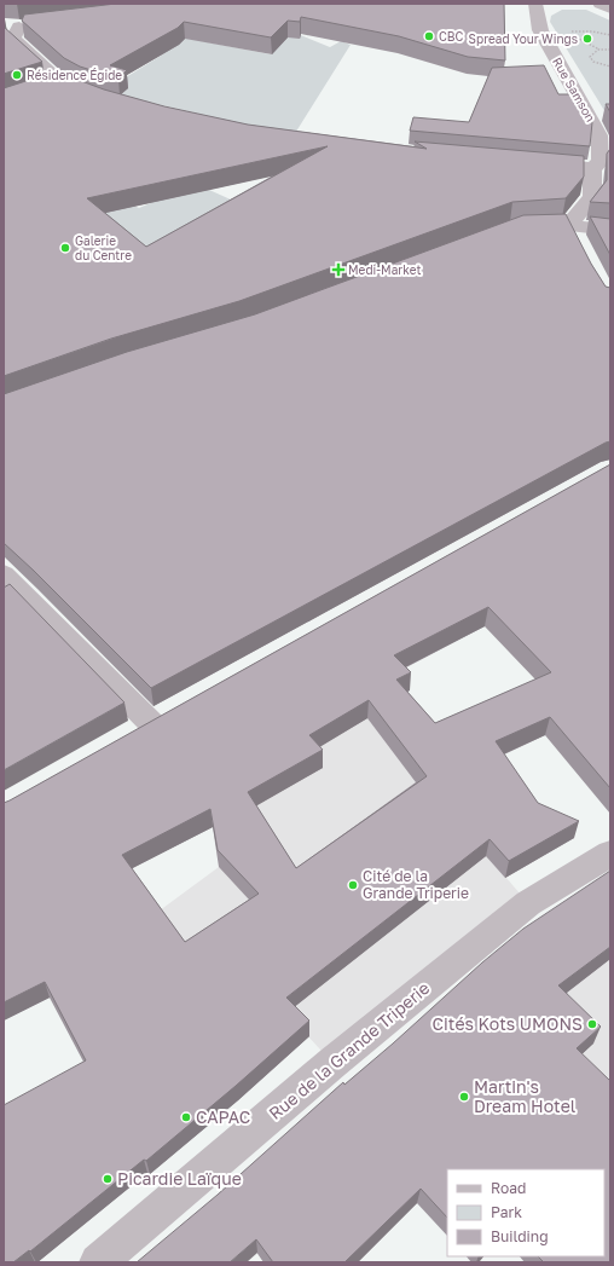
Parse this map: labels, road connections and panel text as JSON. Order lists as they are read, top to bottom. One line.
{"streets":{"street":["Rue Samson","Rue de la Grande Triperie"]},"places":{"other":["CBC","Spread Your Wings","Résidence Égide","Galerie du Centre","Cité de la Grande Triperie","Cités Kots UMONS","Martin's Dream Hotel","CAPAC","Picardie Laïque"],"health":["Medi-Market"]},"legend":["Road","Park","Building"]}
